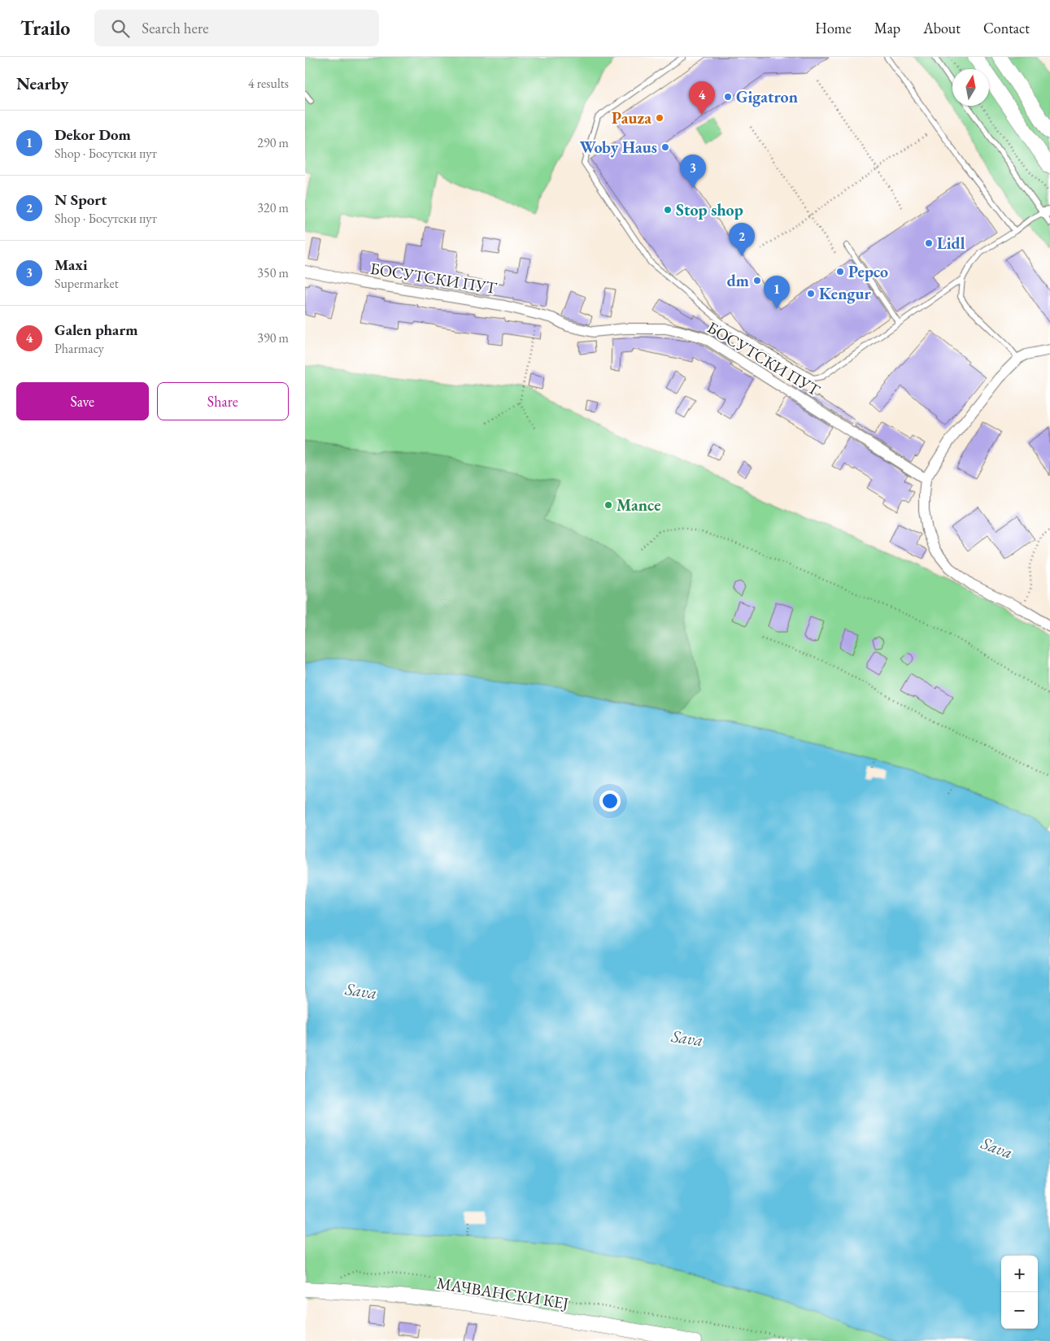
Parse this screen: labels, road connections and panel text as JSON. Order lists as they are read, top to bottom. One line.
{"streets":{"street":["БОСУТСКИ ПУТ","МАЧВАНСКИ КЕЈ"]},"water":["Sava"],"places":["Gigatron","Pauza","Woby Haus","Stop shop","Lidl","Pepco","dm","Kengur","Mance"],"north":"top","page":{"header":"Trailo","search":"Search here","nav":["Home","Map","About","Contact"],"heading":["Nearby","4 results"],"pins":["4","3","2","1"],"list":[{"mark":"1","name":"Dekor Dom","note":"Shop · Босутски пут","value":"290 m"},{"mark":"2","name":"N Sport","note":"Shop · Босутски пут","value":"320 m"},{"mark":"3","name":"Maxi","note":"Supermarket","value":"350 m"},{"mark":"4","name":"Galen pharm","note":"Pharmacy","value":"390 m"}],"buttons":["Save","Share"],"map_buttons":["+","−"]}}
